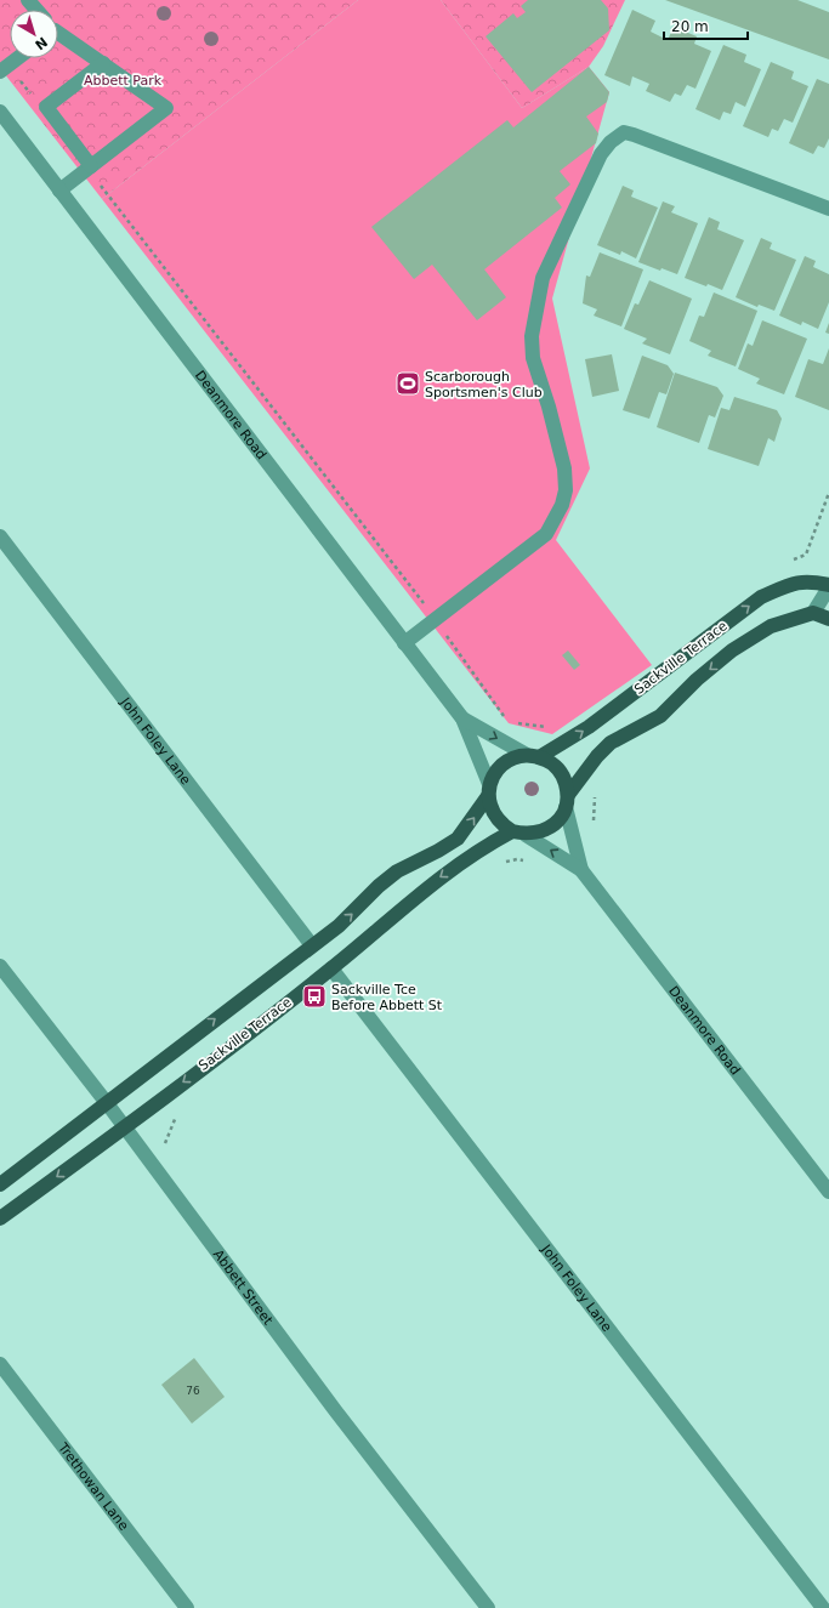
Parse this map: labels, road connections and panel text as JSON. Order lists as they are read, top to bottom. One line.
{"streets":{"main road":["Sackville Terrace"],"street":["Deanmore Road","John Foley Lane","Abbett Street","Trethowan Lane"]},"crossings":[["Deanmore Road","Sackville Terrace"],["Sackville Terrace","John Foley Lane"],["Sackville Terrace","Abbett Street"]],"parks":["Abbett Park"],"places":{"sports":["Scarborough Sportsmen's Club"],"bus stop":["Sackville Tce Before Abbett St"]},"house_numbers":["76"],"scale_bar":"20 m","north":"bottom right"}
